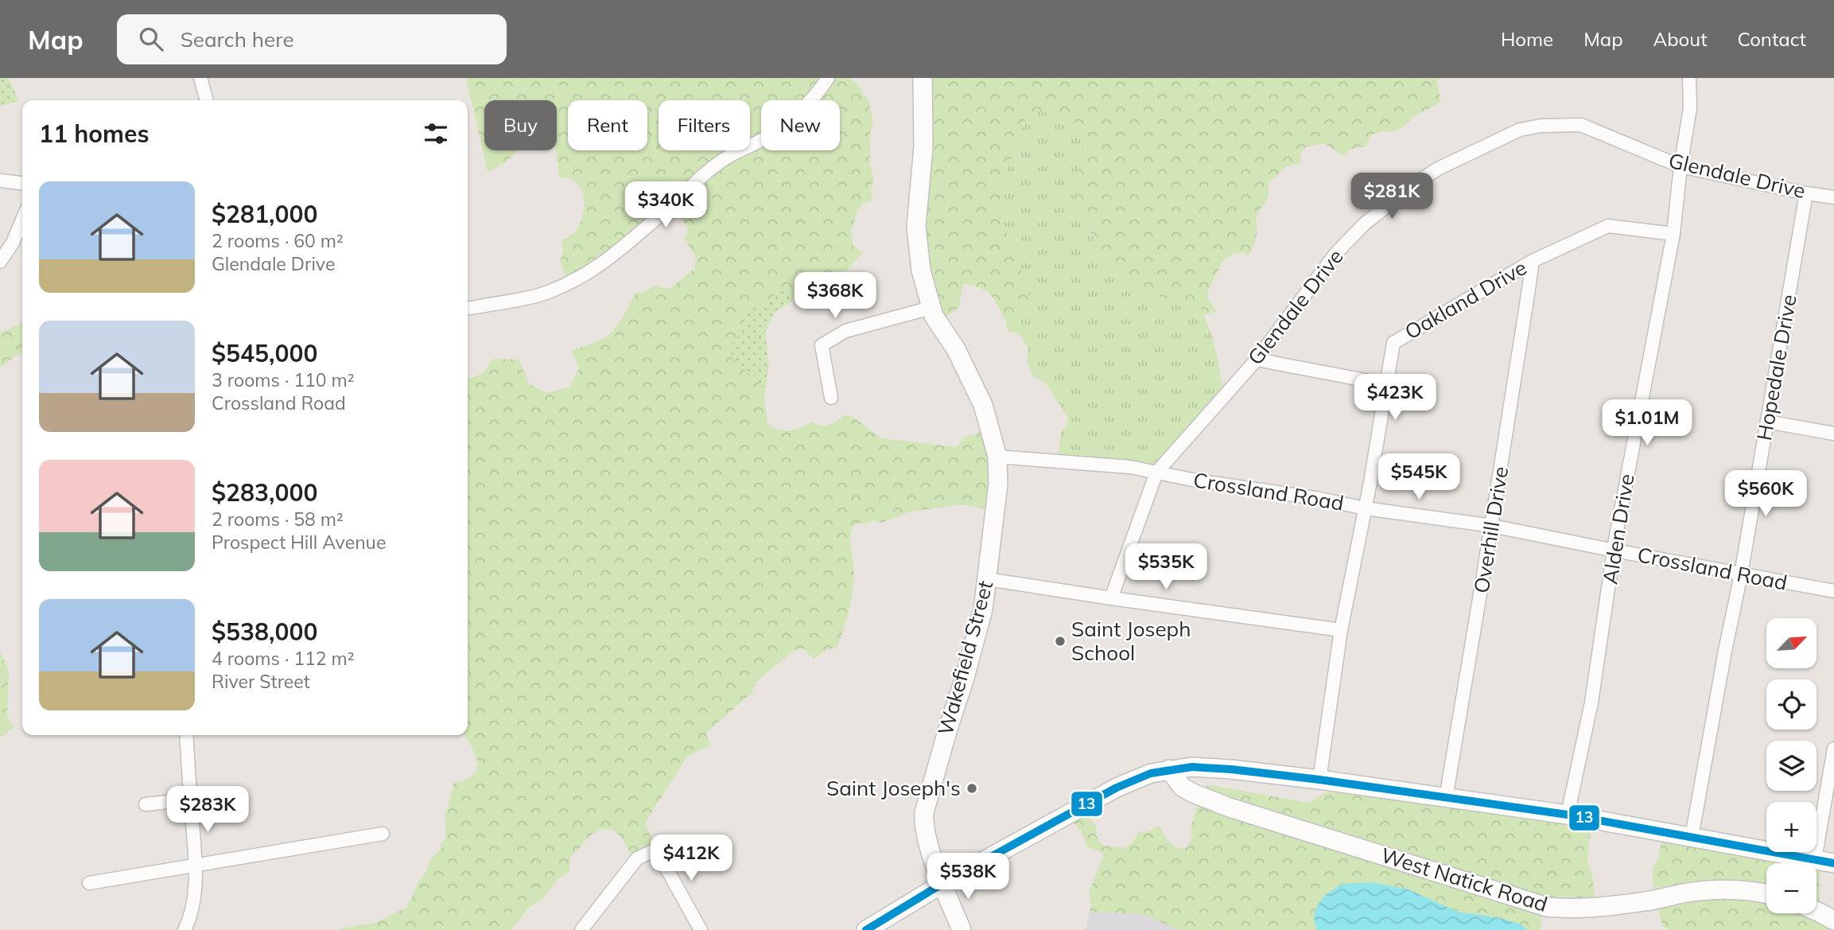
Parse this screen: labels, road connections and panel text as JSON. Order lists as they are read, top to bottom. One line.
{"streets":{"street":["Glendale Drive","Oakland Drive","Hopedale Drive","Crossland Road","Alden Drive","Overhill Drive","Wakefield Street","West Natick Road"]},"crossings":[["Glendale Drive","Hopedale Drive"],["Glendale Drive","Crossland Road"],["Glendale Drive","Alden Drive"],["Oakland Drive","Crossland Road"],["Oakland Drive","Alden Drive"],["Oakland Drive","Overhill Drive"],["Hopedale Drive","Crossland Road"],["Crossland Road","Alden Drive"],["Crossland Road","Overhill Drive"],["Crossland Road","Wakefield Street"]],"places":["Saint Joseph School","Saint Joseph's"],"lines":["transit line 13"],"north":"top right","page":{"header":"Map","search":"Search here","nav":["Home","Map","About","Contact"],"chip":["Buy","Rent","Filters","New"],"heading":"11 homes","list":[{"name":"$281,000","note":"2 rooms · 60 m² · Glendale Drive"},{"name":"$545,000","note":"3 rooms · 110 m² · Crossland Road"},{"name":"$283,000","note":"2 rooms · 58 m² · Prospect Hill Avenue"},{"name":"$538,000","note":"4 rooms · 112 m² · River Street"}],"price":["$281K","$340K","$368K","$423K","$1.01M","$545K","$560K","$535K","$283K","$412K","$538K"],"map_buttons":["+","−"]}}
